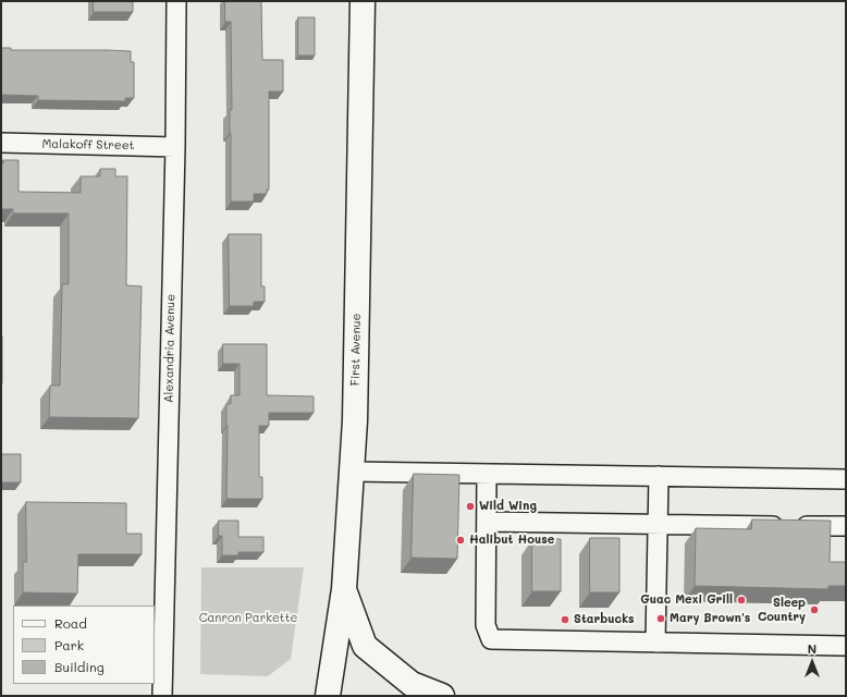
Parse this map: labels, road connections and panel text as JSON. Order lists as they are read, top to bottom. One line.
{"streets":{"main road":["First Avenue"],"street":["Malakoff Street","Alexandria Avenue"]},"crossings":[["Malakoff Street","Alexandria Avenue"]],"parks":["Canron Parkette"],"places":["Wild Wing","Halibut House","Guac Mexi Grill","Sleep Country","Mary Brown's","Starbucks"],"legend":["Road","Park","Building"],"north":"top"}
